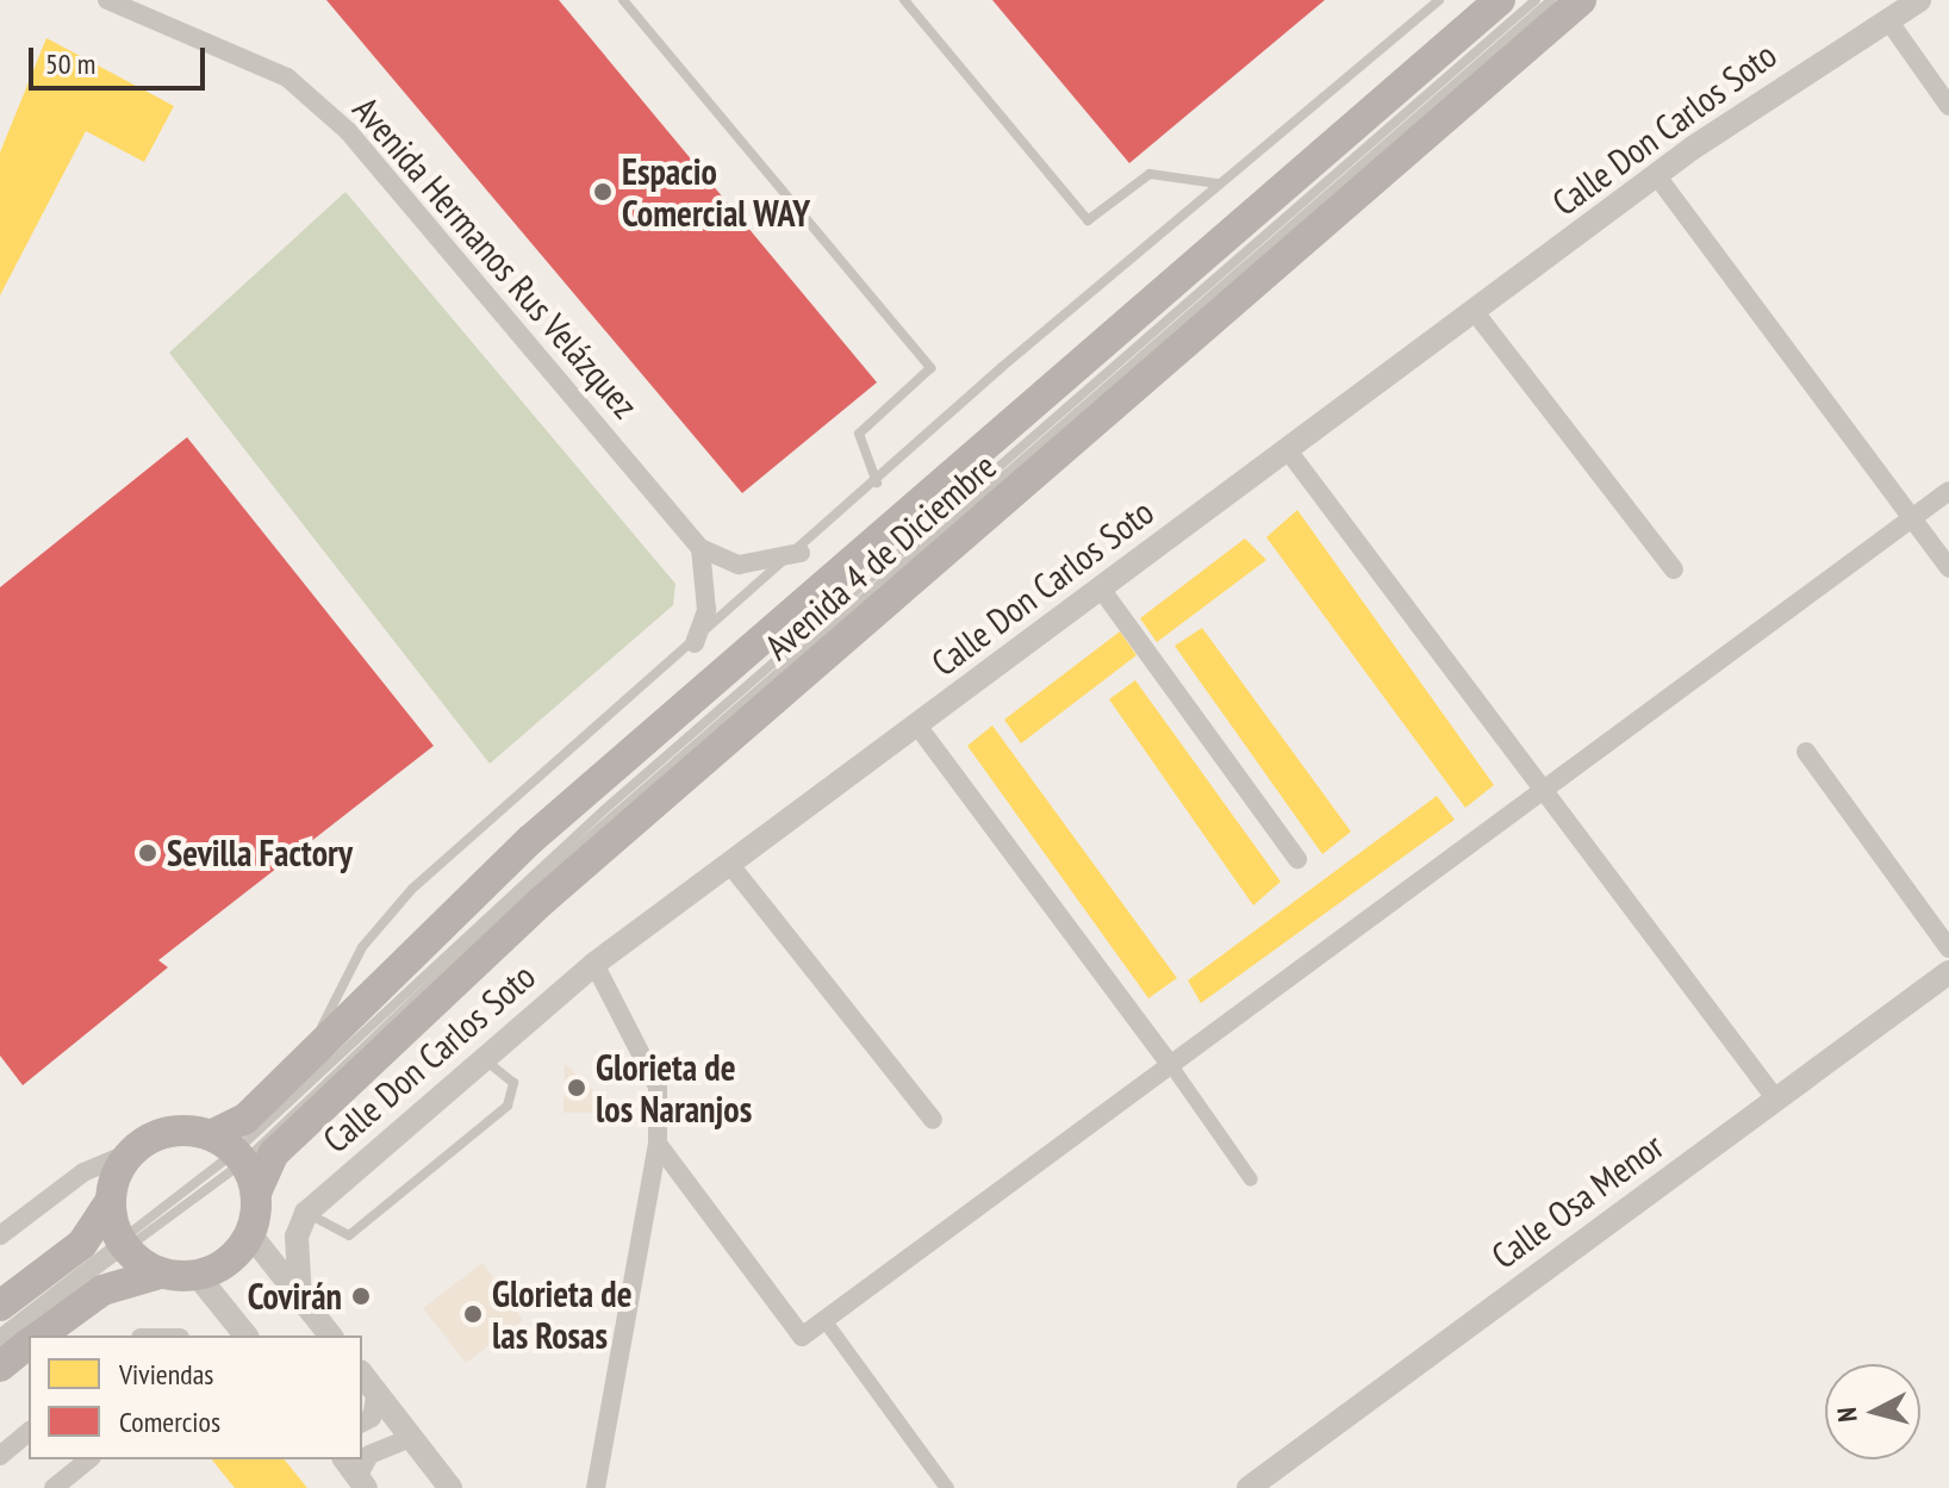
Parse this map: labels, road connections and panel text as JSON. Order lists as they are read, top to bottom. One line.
{"streets":{"main road":["Avenida 4 de Diciembre"],"street":["Calle Don Carlos Soto","Avenida Hermanos Rus Velázquez","Calle Osa Menor"]},"places":["Espacio Comercial WAY","Sevilla Factory","Glorieta de los Naranjos","Covirán","Glorieta de las Rosas"],"legend":["Viviendas","Comercios"],"scale_bar":"50 m","north":"left"}
